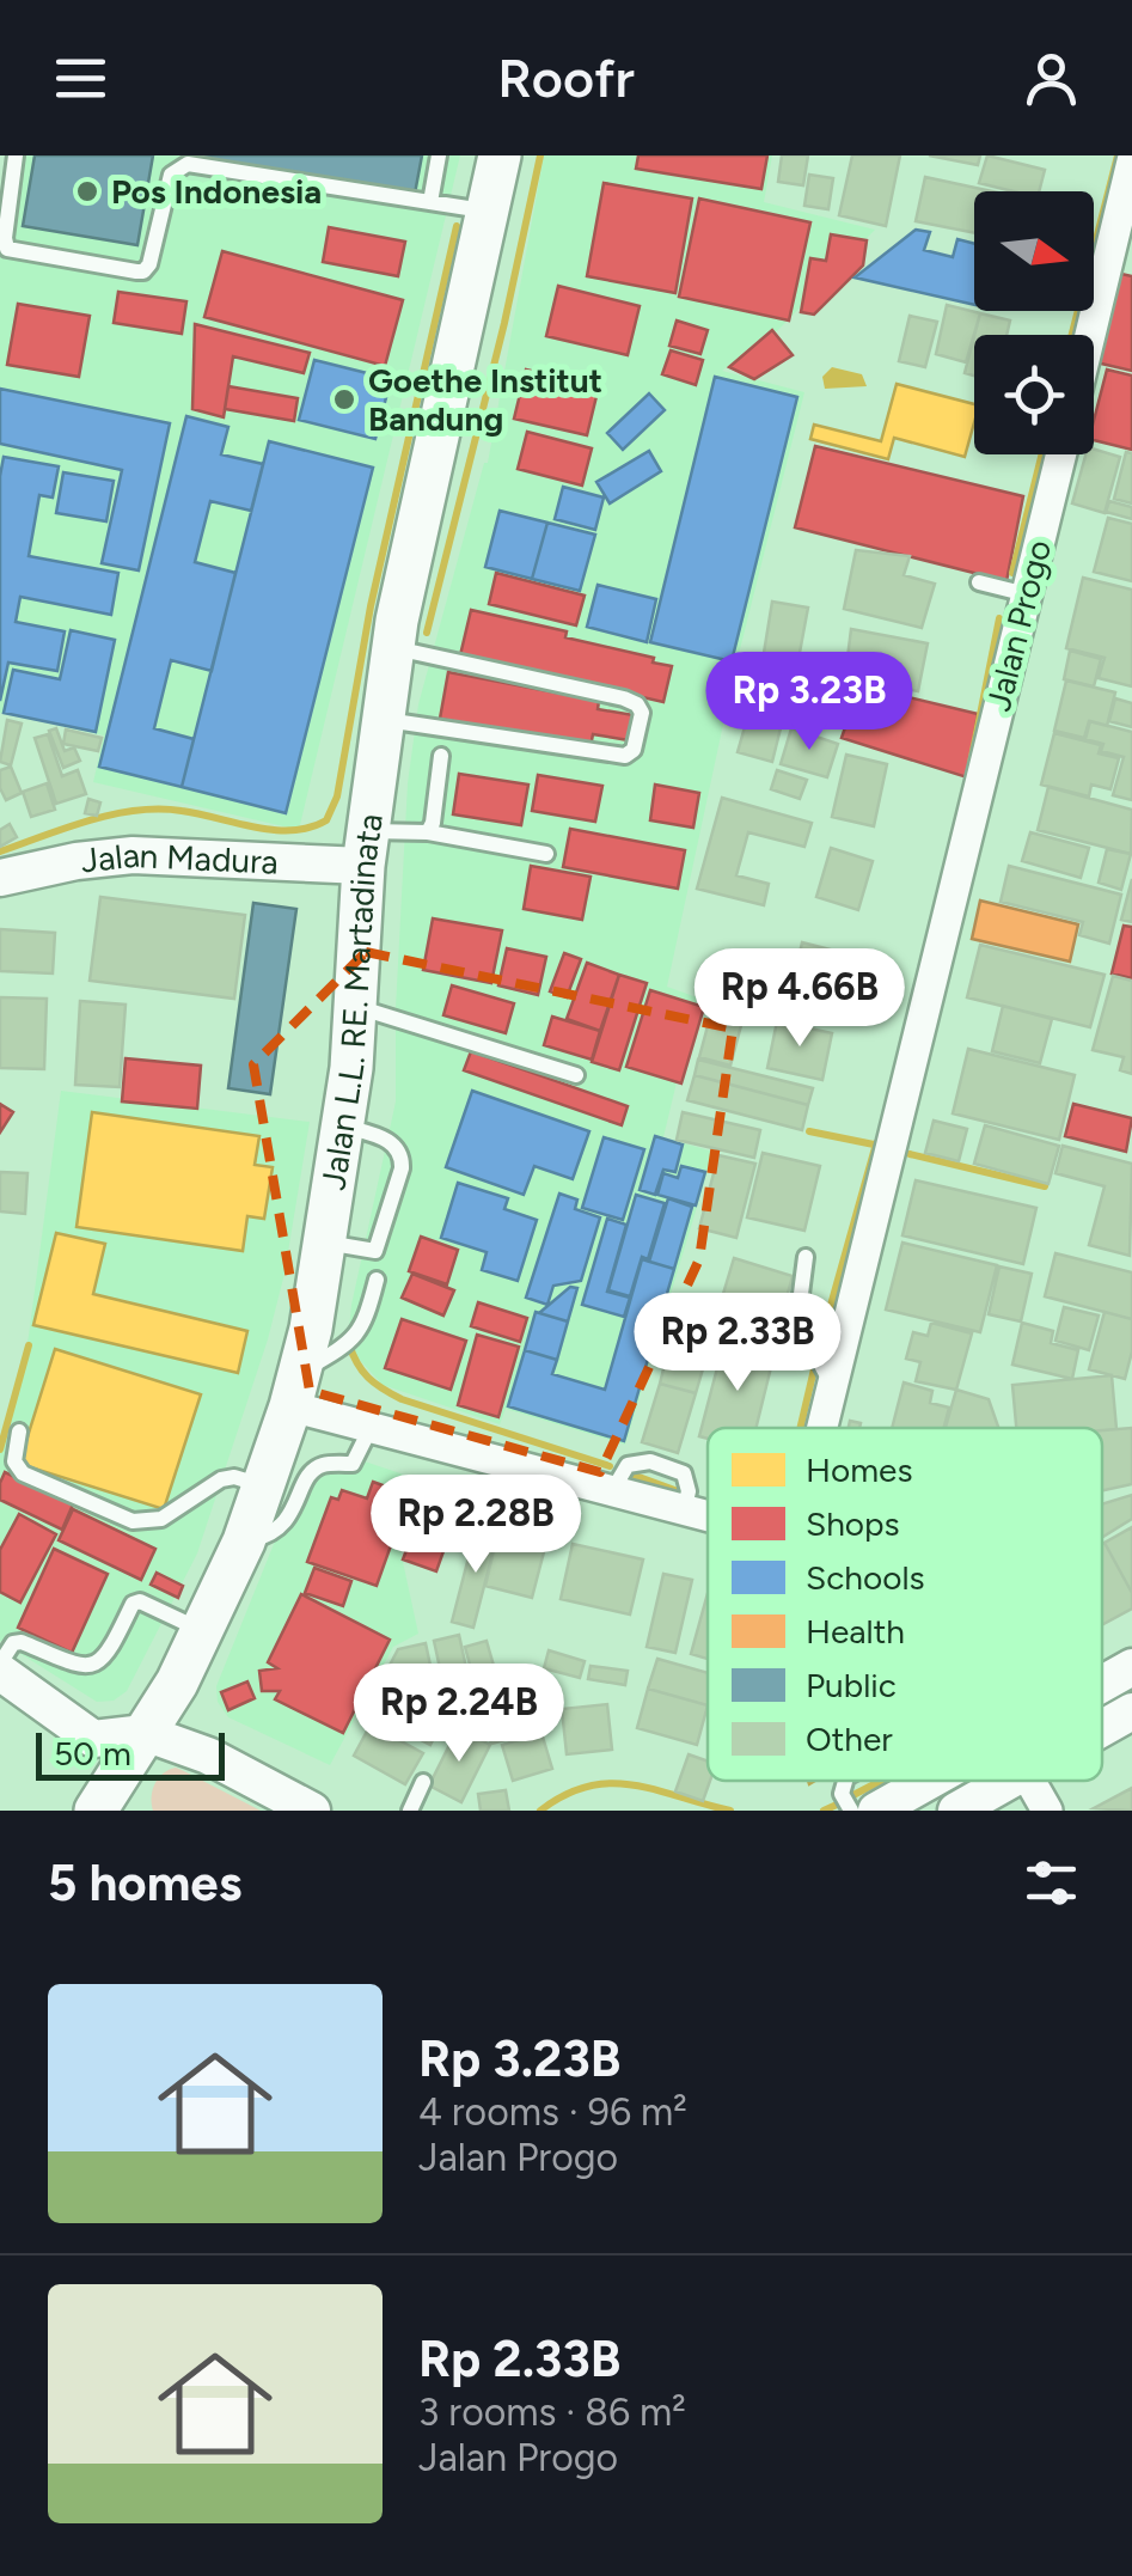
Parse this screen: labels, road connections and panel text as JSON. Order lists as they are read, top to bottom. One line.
{"streets":{"main road":["Jalan L.L. RE. Martadinata"],"street":["Jalan Progo","Jalan Madura"]},"crossings":[["Jalan Madura","Jalan L.L. RE. Martadinata"]],"places":["Pos Indonesia","Goethe Institut Bandung"],"legend":["Homes","Shops","Schools","Health","Public","Other"],"scale_bar":"50 m","north":"right","page":{"header":"Roofr","price":["Rp 3.23B","Rp 4.66B","Rp 2.33B","Rp 2.28B","Rp 2.24B"],"scale":"50 m","heading":"5 homes","list":[{"name":"Rp 3.23B","note":"4 rooms · 96 m² · Jalan Progo"},{"name":"Rp 2.33B","note":"3 rooms · 86 m² · Jalan Progo"}]}}
